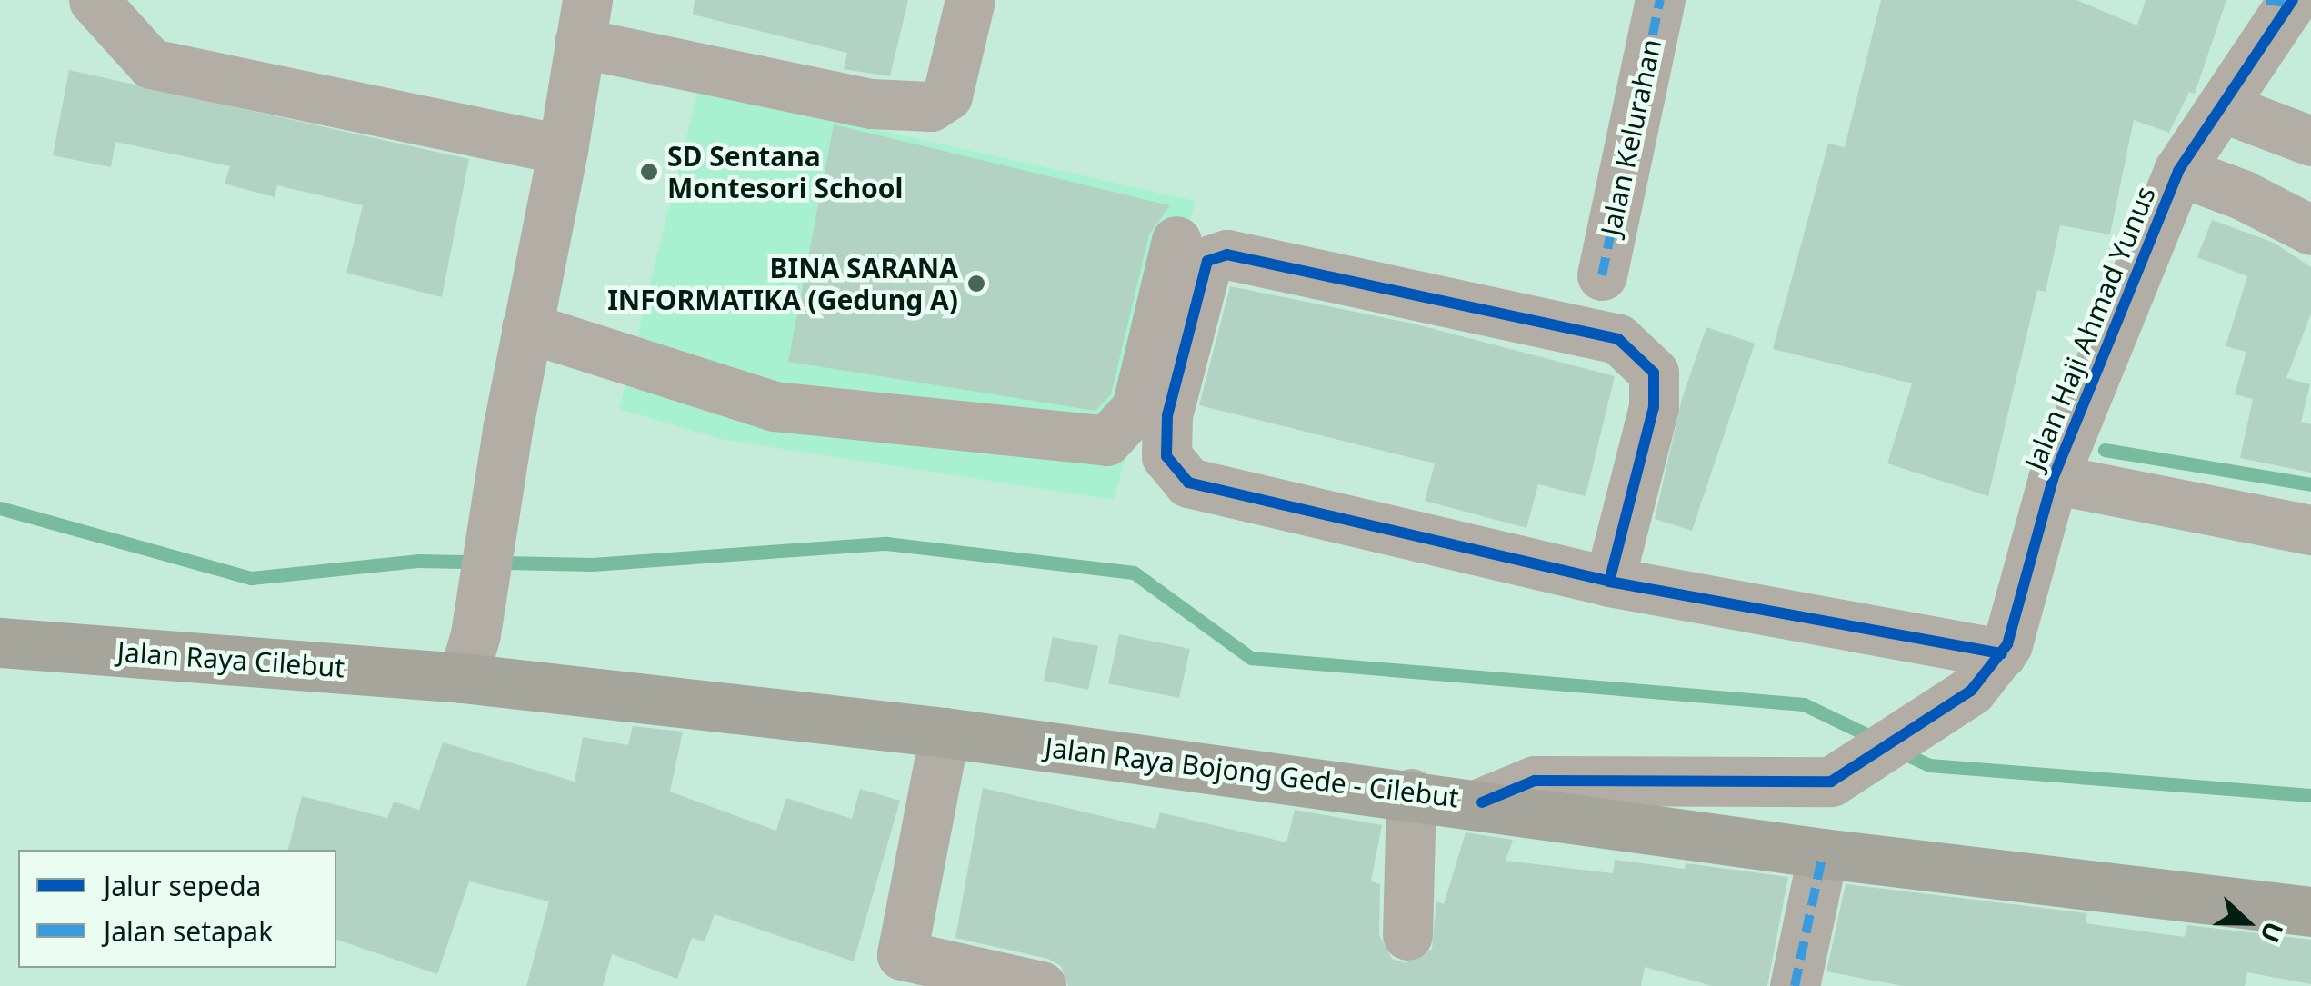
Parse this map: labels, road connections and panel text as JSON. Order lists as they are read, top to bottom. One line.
{"streets":{"main road":["Jalan Raya Cilebut","Jalan Raya Bojong Gede - Cilebut"],"street":["Jalan Kelurahan","Jalan Haji Ahmad Yunus"]},"crossings":[["Jalan Raya Cilebut","Jalan Raya Bojong Gede - Cilebut"]],"places":["SD Sentana Montesori School","BINA SARANA INFORMATIKA (Gedung A)"],"legend":["Jalur sepeda","Jalan setapak"],"north":"right"}
